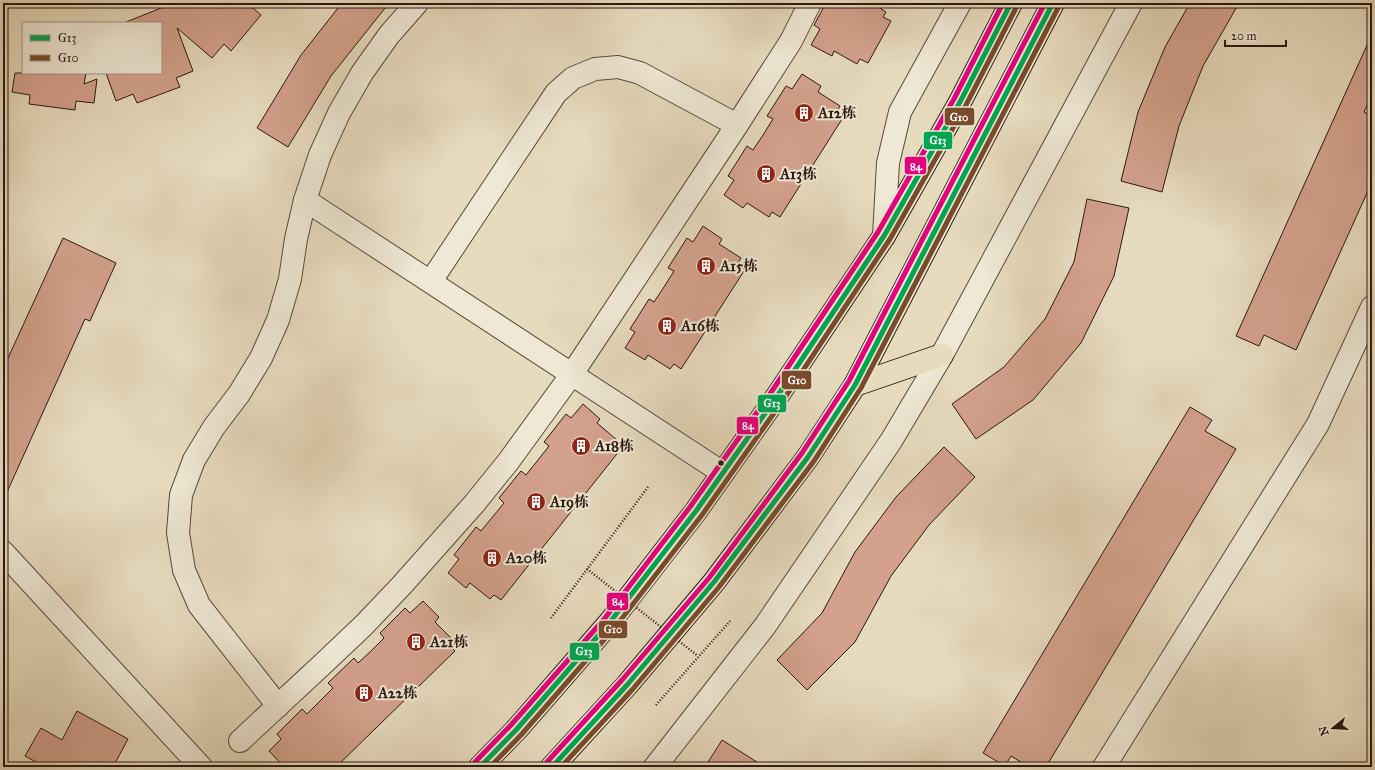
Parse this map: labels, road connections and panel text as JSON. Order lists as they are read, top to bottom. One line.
{"places":{"building":["A12栋","A13栋","A15栋","A16栋","A18栋","A19栋","A20栋","A21栋","A22栋"]},"lines":["transit line G13","transit line 84","transit line G10"],"legend":["G13","G10"],"scale_bar":"20 m","north":"left"}
